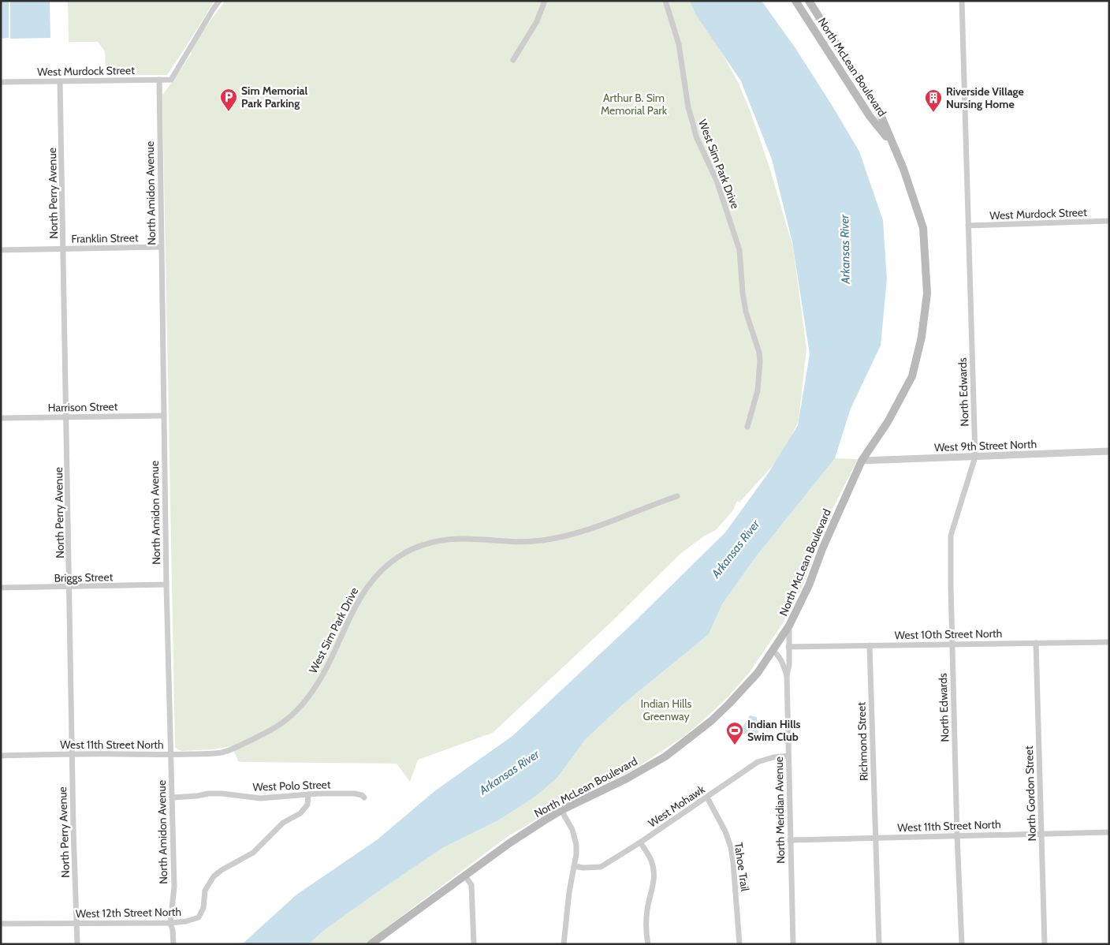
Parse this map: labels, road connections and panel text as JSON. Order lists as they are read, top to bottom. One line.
{"streets":{"main road":["North McLean Boulevard"],"street":["West Murdock Street","West Sim Park Drive","North Perry Avenue","North Amidon Avenue","Franklin Street","North Edwards","Harrison Street","West 9th Street North","Briggs Street","West 10th Street North","Richmond Street","West 11th Street North","West Polo Street","North Gordon Street","West Mohawk","North Meridian Avenue","Tahoe Trail","West 12th Street North"]},"crossings":[["North McLean Boulevard","West 9th Street North"],["North McLean Boulevard","North Meridian Avenue"],["West Murdock Street","North Perry Avenue"],["West Murdock Street","North Amidon Avenue"],["West Murdock Street","North Edwards"],["West Sim Park Drive","West 11th Street North"],["North Perry Avenue","Franklin Street"],["North Perry Avenue","Harrison Street"],["North Perry Avenue","Briggs Street"],["North Perry Avenue","West 11th Street North"],["North Perry Avenue","West 12th Street North"],["North Amidon Avenue","Franklin Street"],["North Amidon Avenue","Harrison Street"],["North Amidon Avenue","Briggs Street"],["North Amidon Avenue","West 11th Street North"],["North Amidon Avenue","West Polo Street"],["North Amidon Avenue","West 12th Street North"],["North Edwards","West 9th Street North"],["North Edwards","West 10th Street North"],["North Edwards","West 11th Street North"],["West 10th Street North","Richmond Street"],["West 10th Street North","North Gordon Street"],["West 10th Street North","North Meridian Avenue"],["Richmond Street","West 11th Street North"],["West 11th Street North","North Gordon Street"],["West 11th Street North","North Meridian Avenue"],["West Polo Street","West 12th Street North"],["West Mohawk","North Meridian Avenue"],["West Mohawk","Tahoe Trail"]],"water":["Arkansas River"],"parks":["Arthur B. Sim Memorial Park","Indian Hills Greenway"],"places":{"parking":["Sim Memorial Park Parking"],"building":["Riverside Village Nursing Home"],"sports":["Indian Hills Swim Club"]}}
